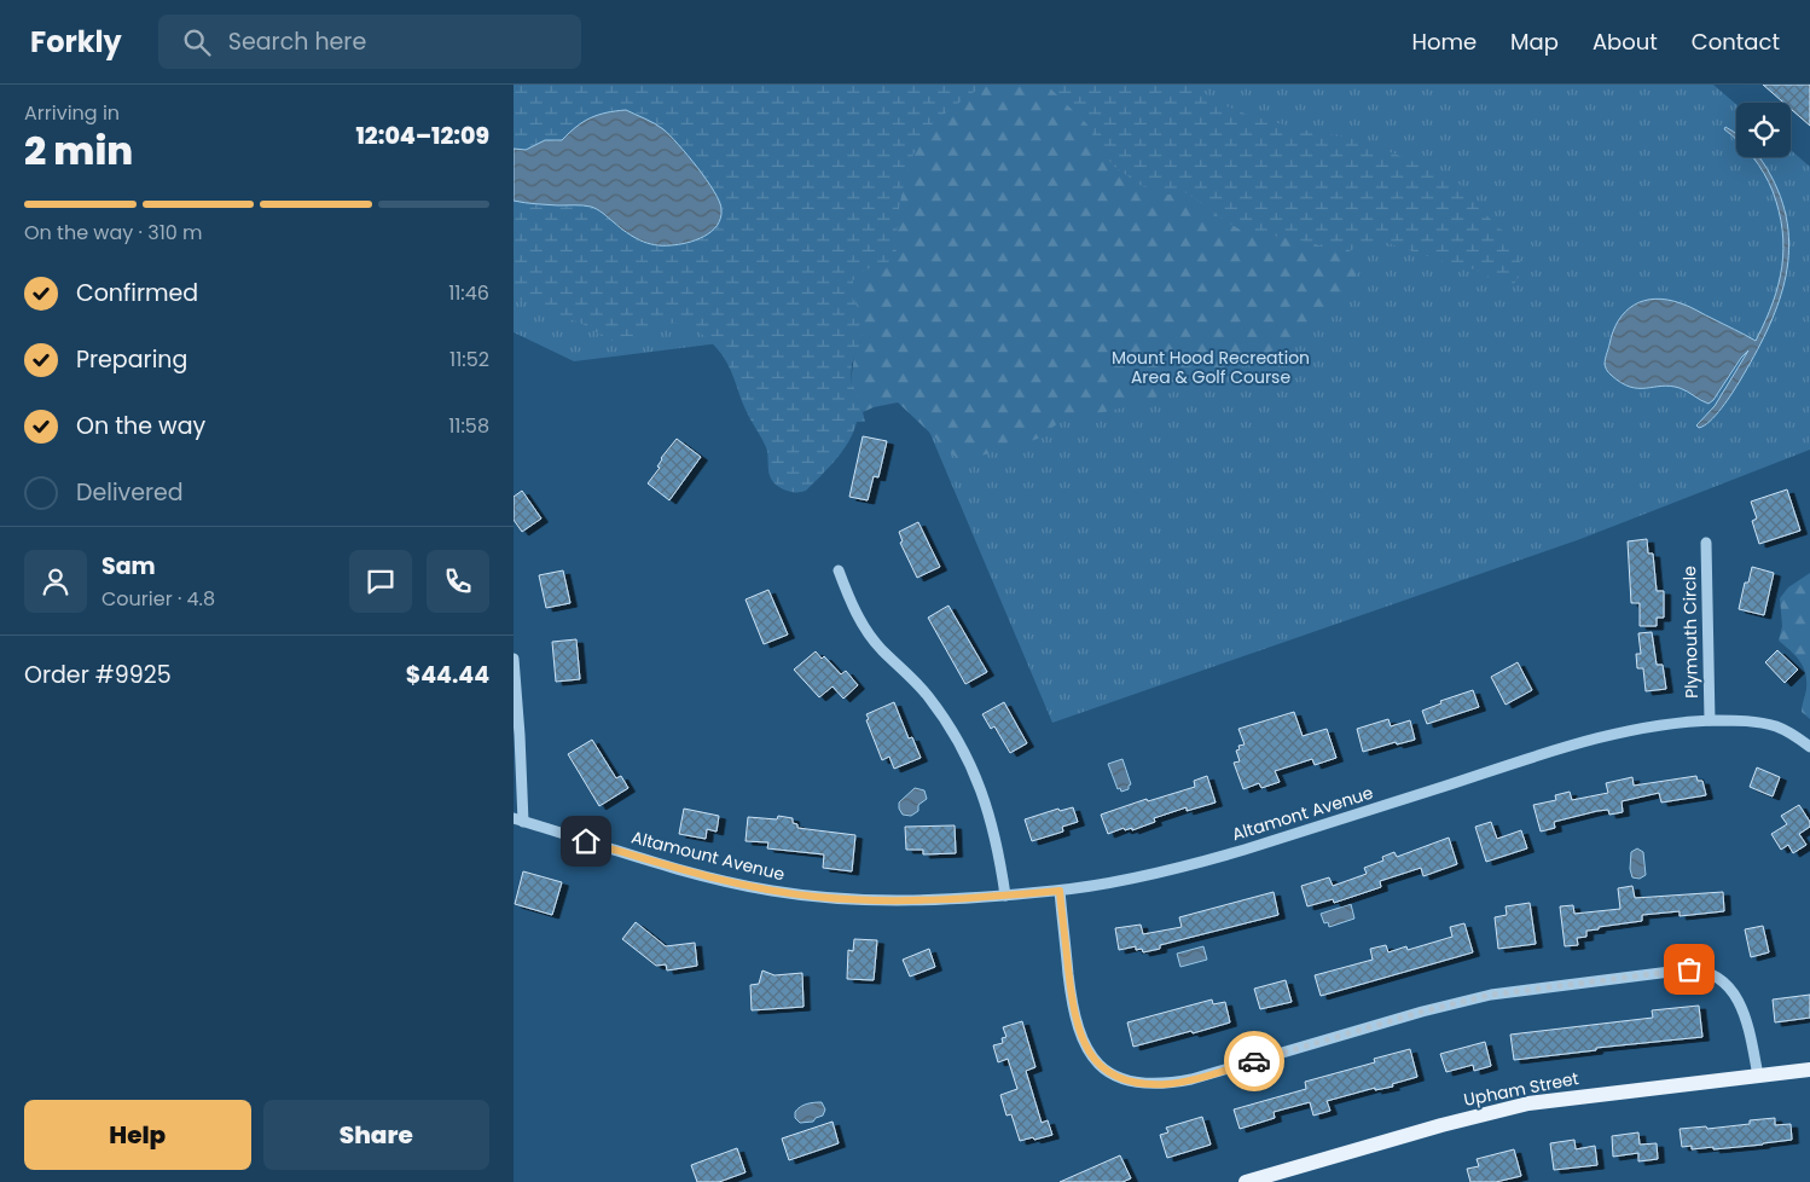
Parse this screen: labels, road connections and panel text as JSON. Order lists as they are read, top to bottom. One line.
{"streets":{"main road":["Upham Street"],"street":["Plymouth Circle","Altamont Avenue","Altamount Avenue"]},"crossings":[["Plymouth Circle","Altamont Avenue"],["Altamont Avenue","Altamount Avenue"]],"parks":["Mount Hood Recreation Area & Golf Course"],"page":{"header":"Forkly","search":"Search here","nav":["Home","Map","About","Contact"],"heading":["2 min","Arriving in","12:04–12:09"],"panel":["Sam","Courier · 4.8","Order #9925","$44.44"],"bar":"On the way · 310 m","list":[["Confirmed","11:46"],["Preparing","11:52"],["On the way","11:58"],"Delivered"],"buttons":["Help","Share"]}}
